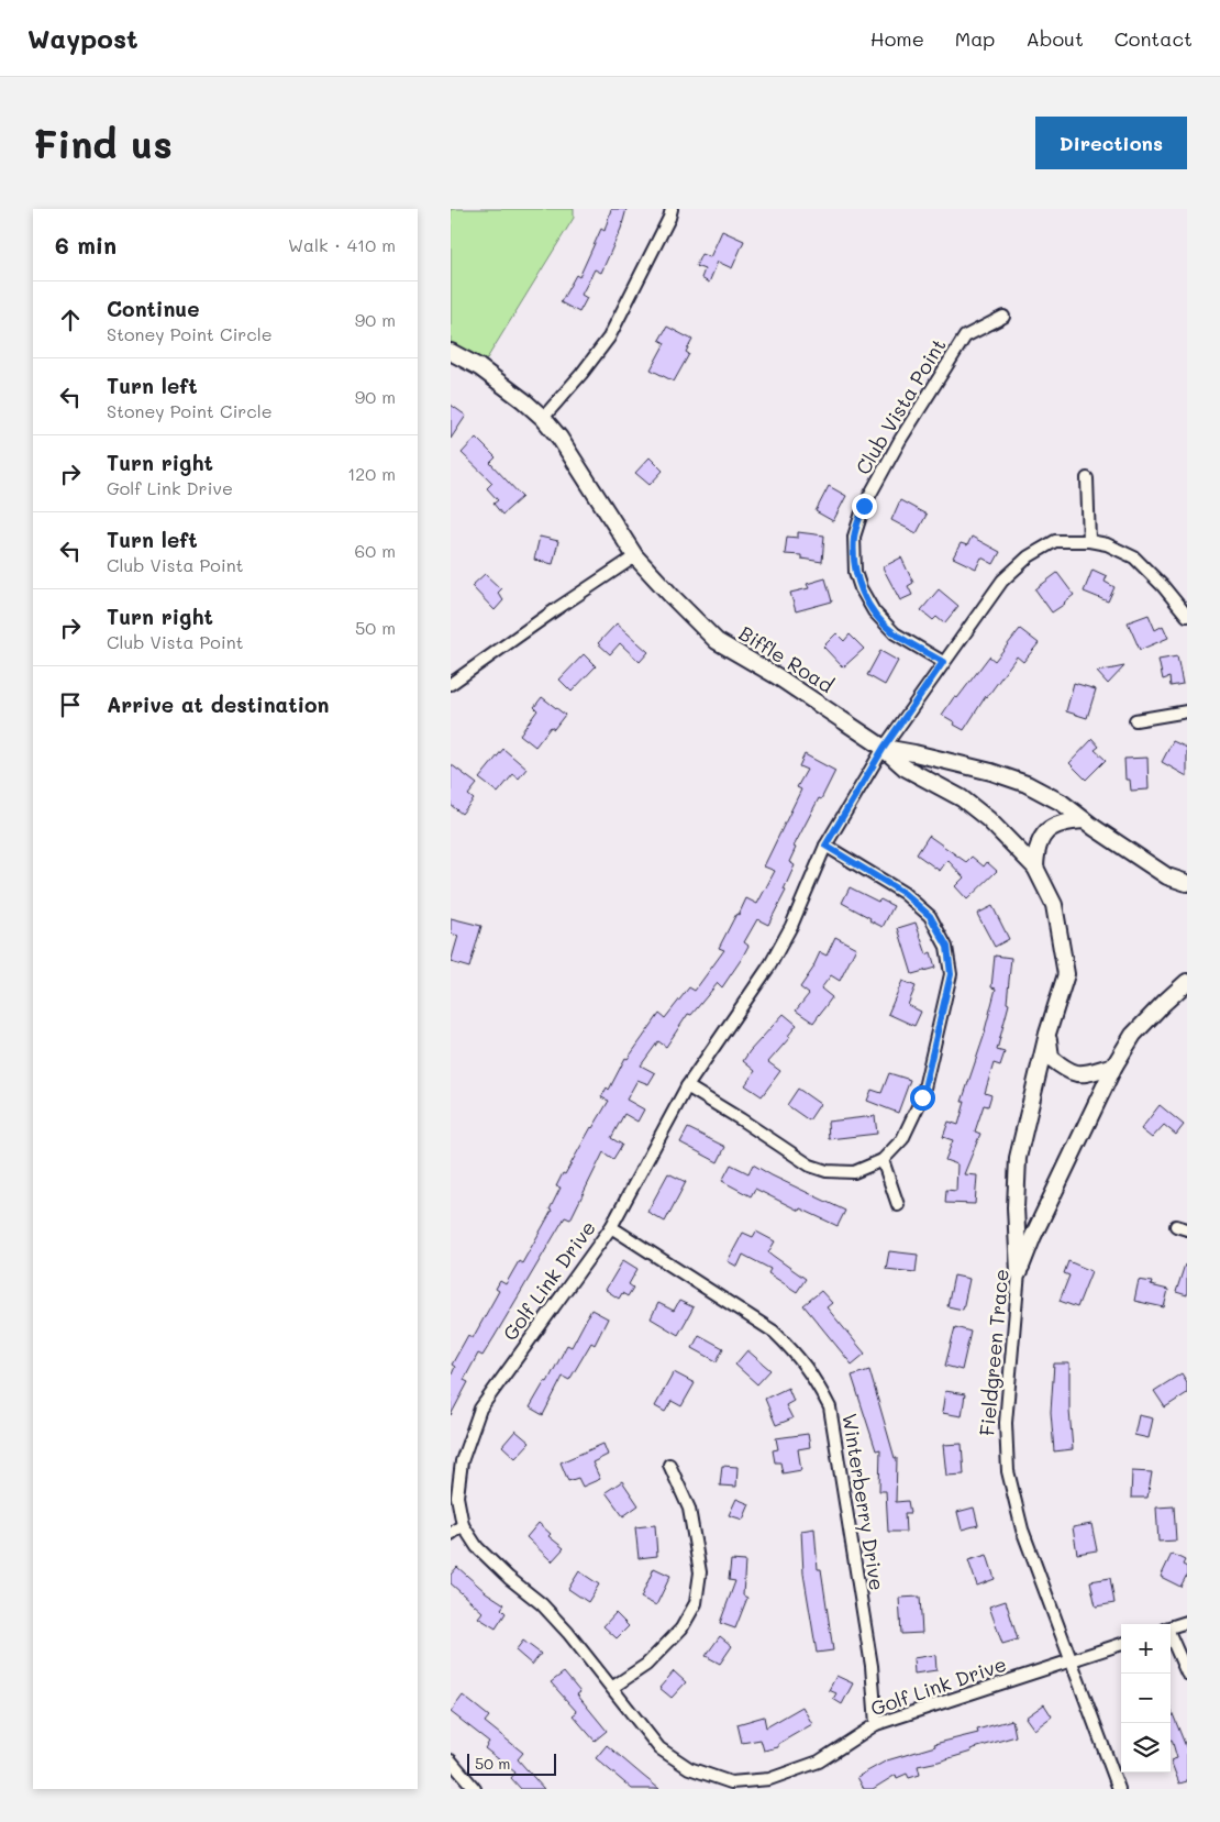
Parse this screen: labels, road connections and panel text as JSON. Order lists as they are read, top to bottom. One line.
{"streets":{"street":["Club Vista Point","Biffle Road","Golf Link Drive","Fieldgreen Trace","Winterberry Drive"]},"crossings":[["Club Vista Point","Golf Link Drive"],["Biffle Road","Golf Link Drive"],["Golf Link Drive","Fieldgreen Trace"],["Golf Link Drive","Winterberry Drive"]],"scale_bar":"50 m","page":{"header":"Waypost","nav":["Home","Map","About","Contact"],"buttons":"Directions","title":"Find us","heading":["6 min","Walk · 410 m"],"list":[["Continue","Stoney Point Circle","90 m"],["Turn left","Stoney Point Circle","90 m"],["Turn right","Golf Link Drive","120 m"],["Turn left","Club Vista Point","60 m"],["Turn right","Club Vista Point","50 m"],"Arrive at destination"],"map_buttons":["+","−"],"scale":"50 m"}}
